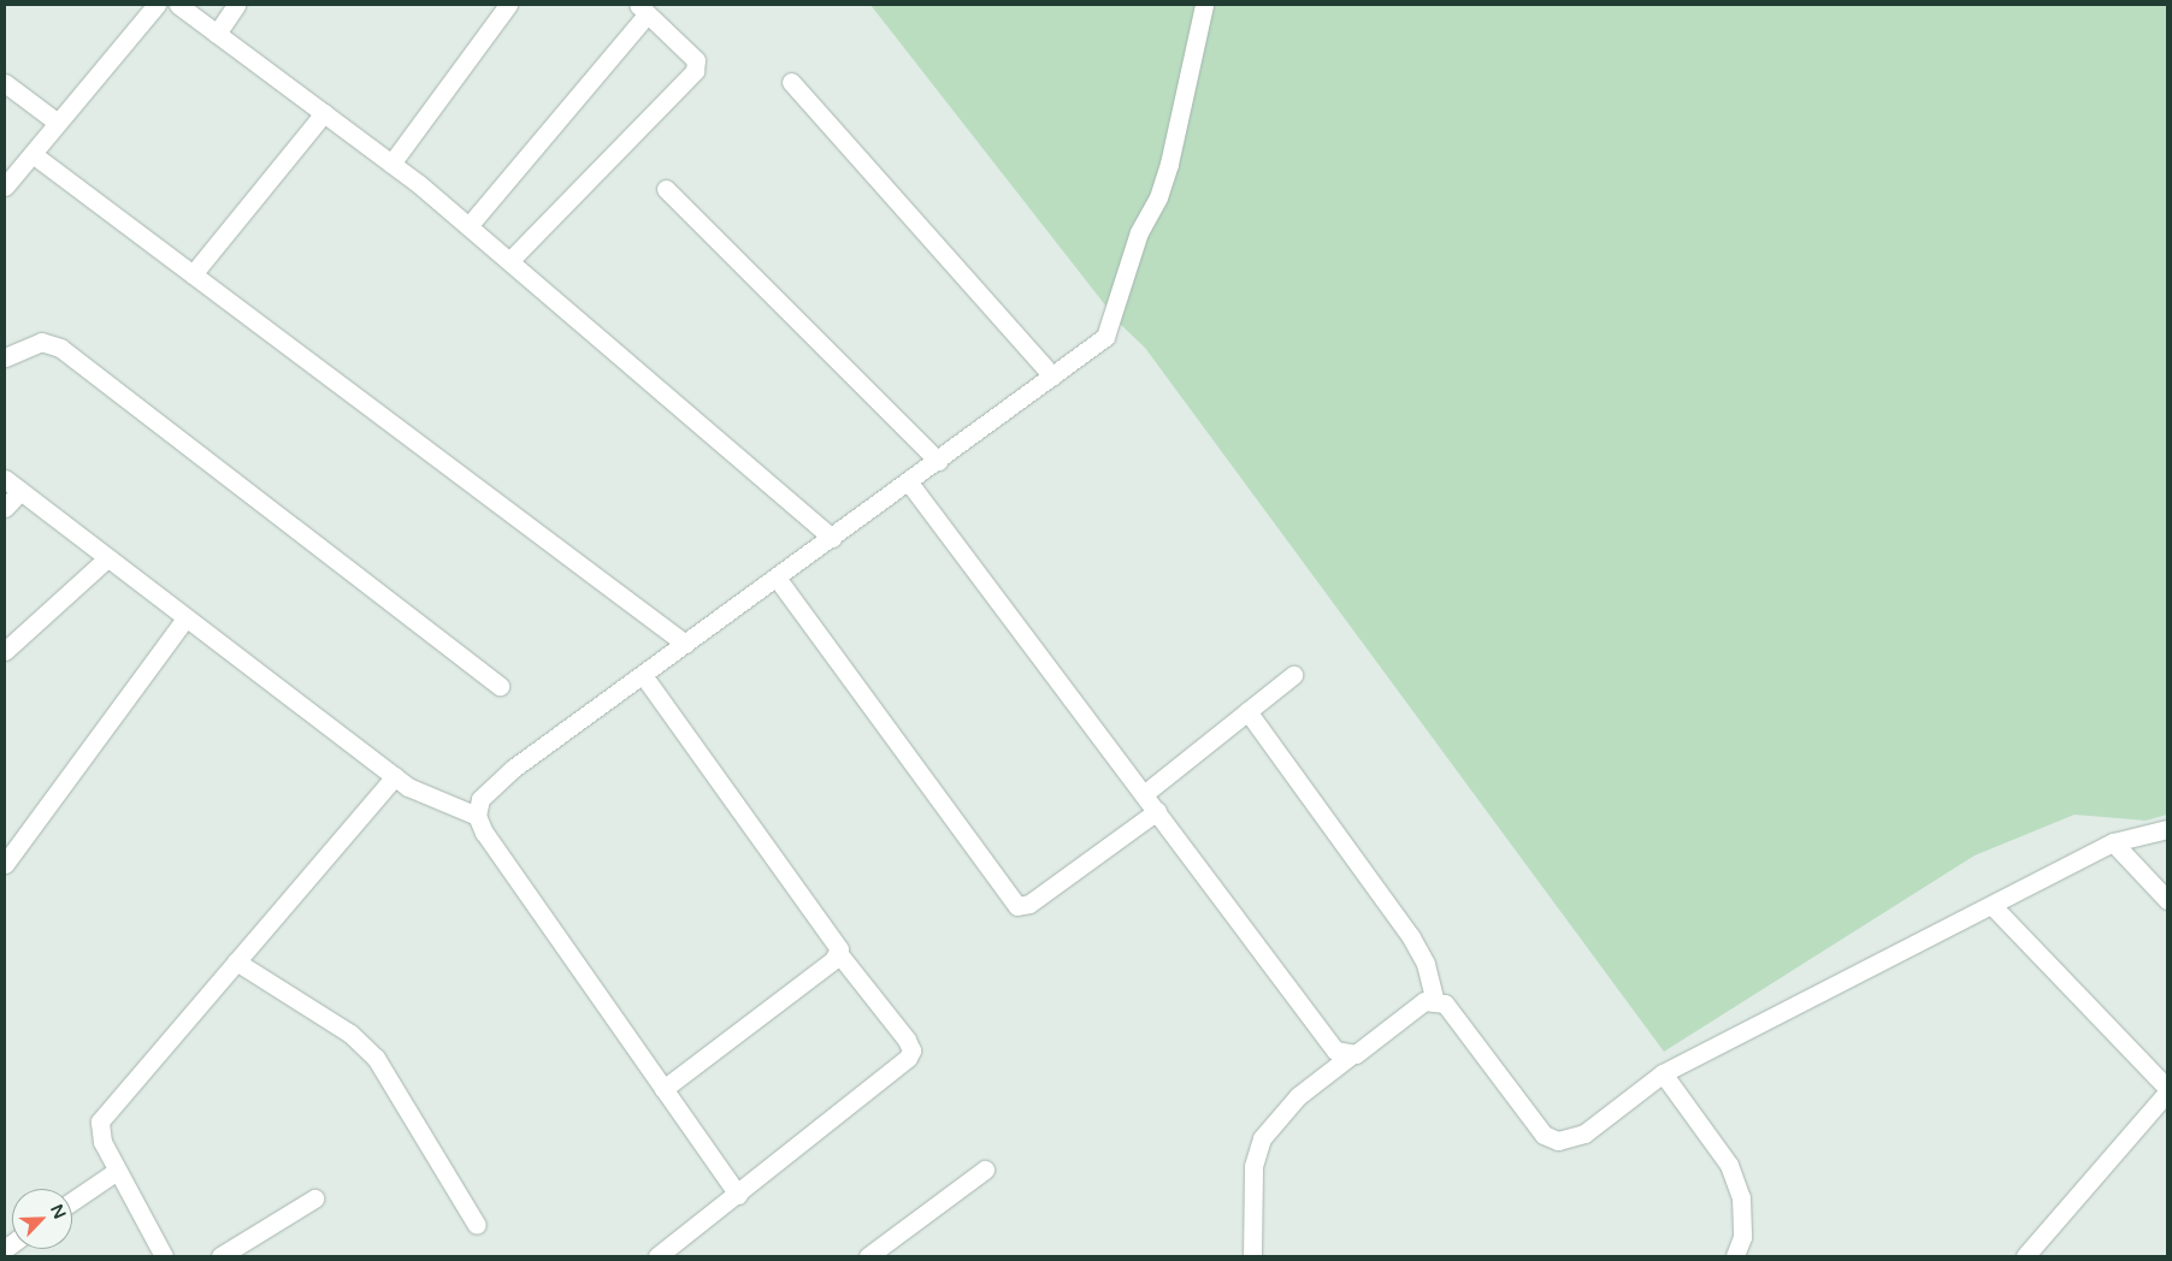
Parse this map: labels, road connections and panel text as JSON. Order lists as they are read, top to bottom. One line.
{"north":"top right"}
